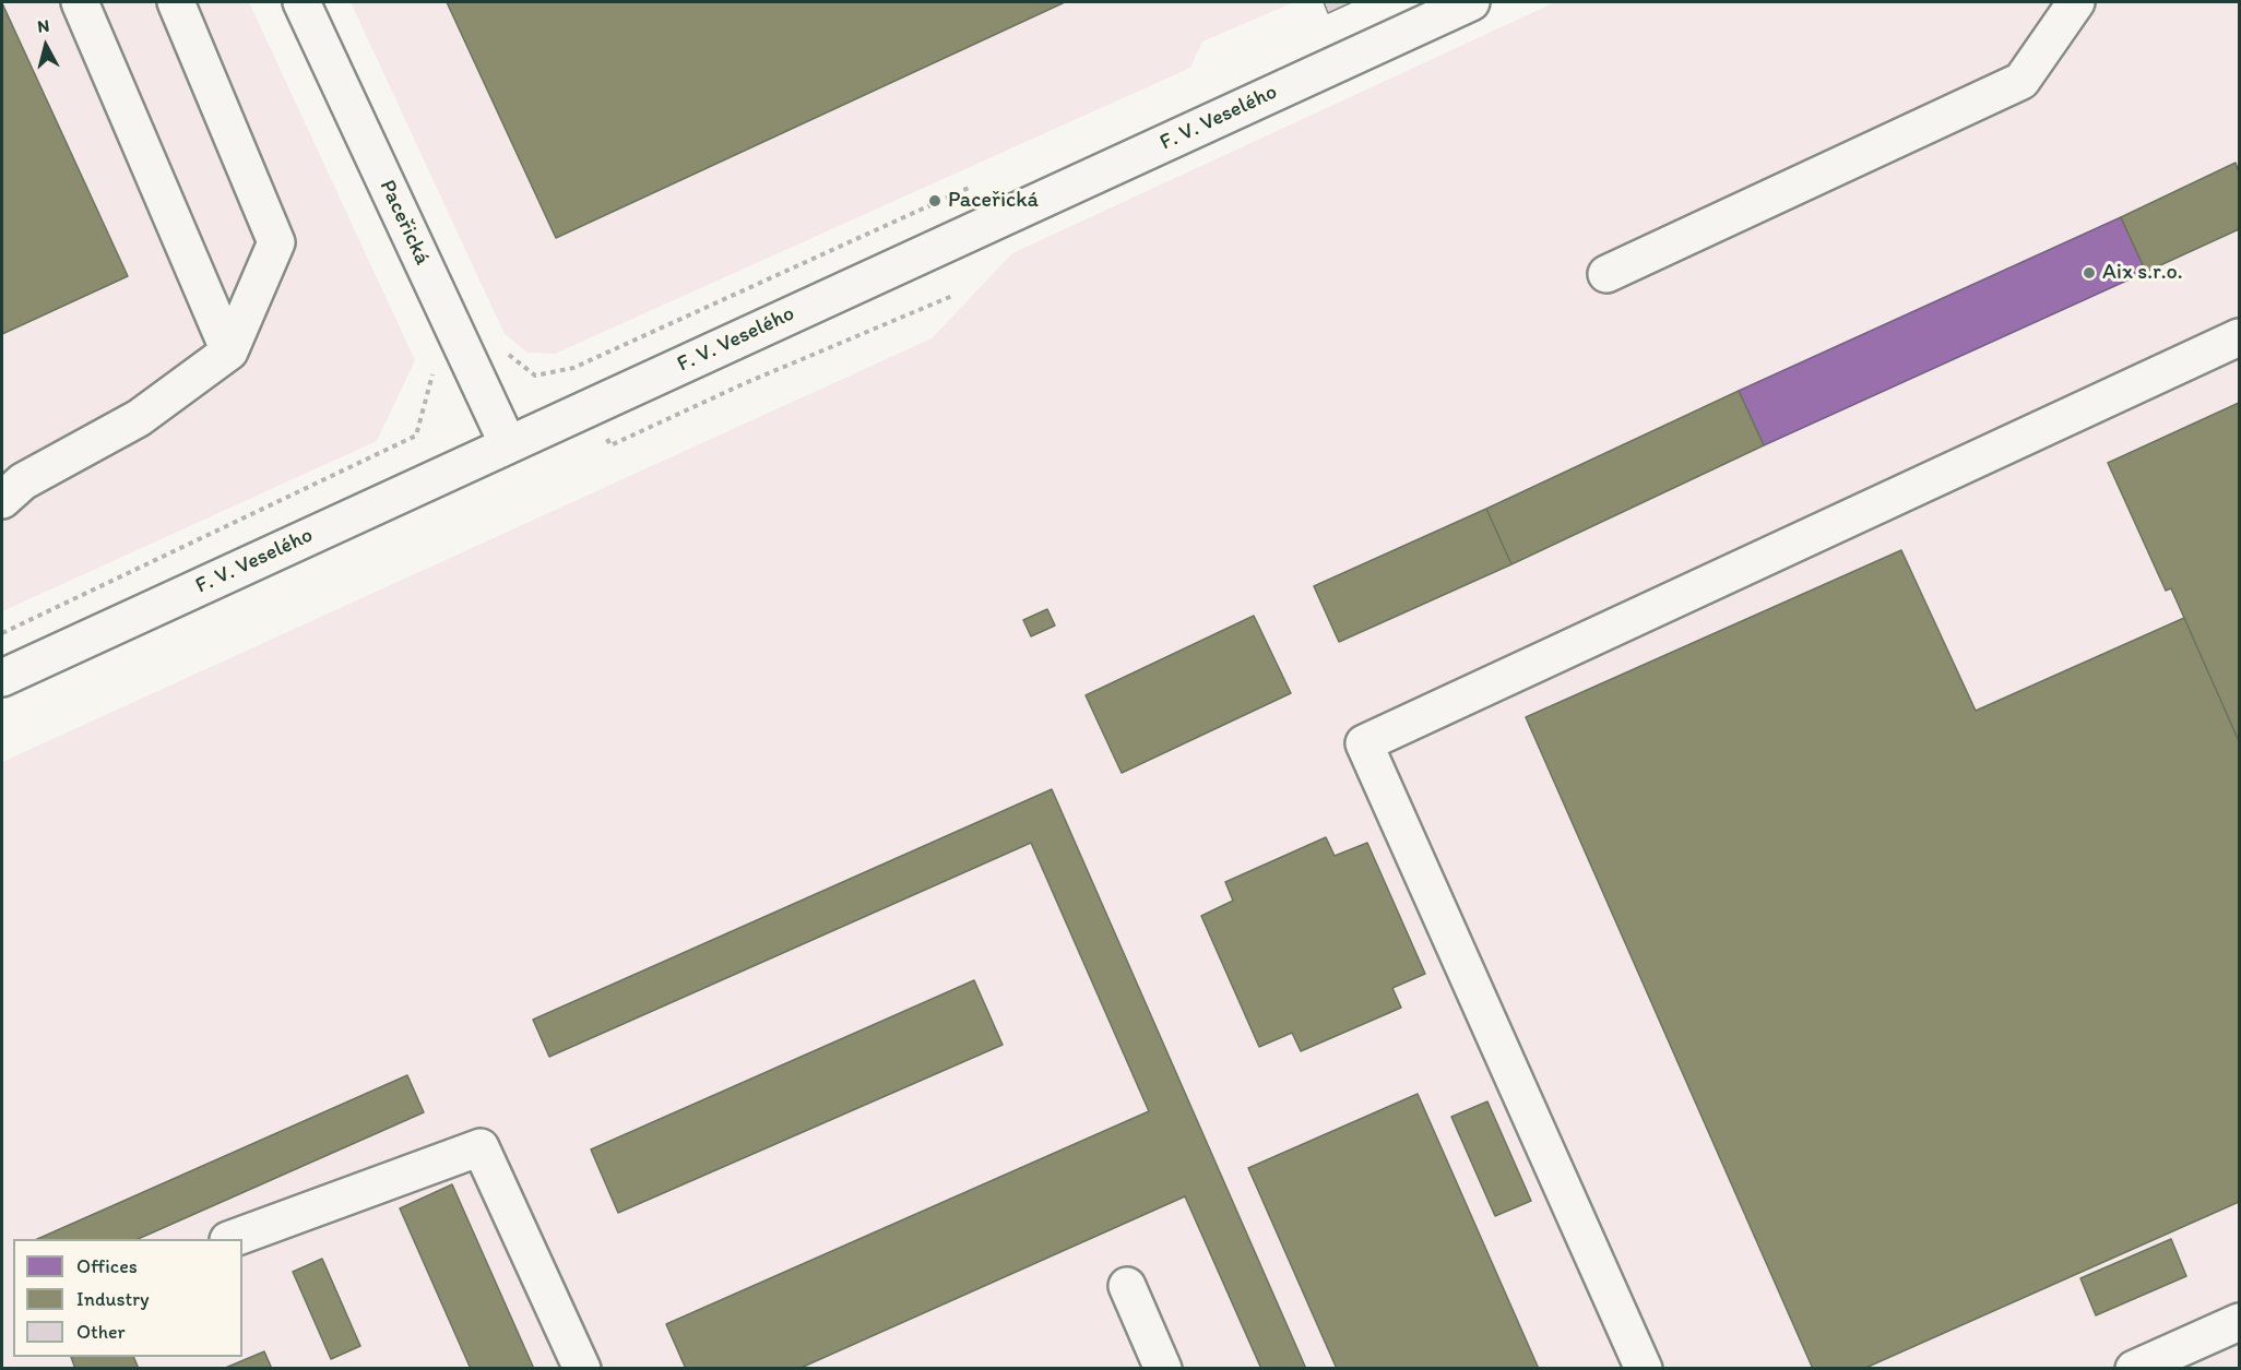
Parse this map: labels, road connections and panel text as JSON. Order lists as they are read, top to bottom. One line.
{"streets":{"street":["F. V. Veselého","Paceřická"]},"crossings":[["F. V. Veselého","Paceřická"]],"places":["Paceřická","Aix s.r.o."],"legend":["Offices","Industry","Other"],"north":"top"}
